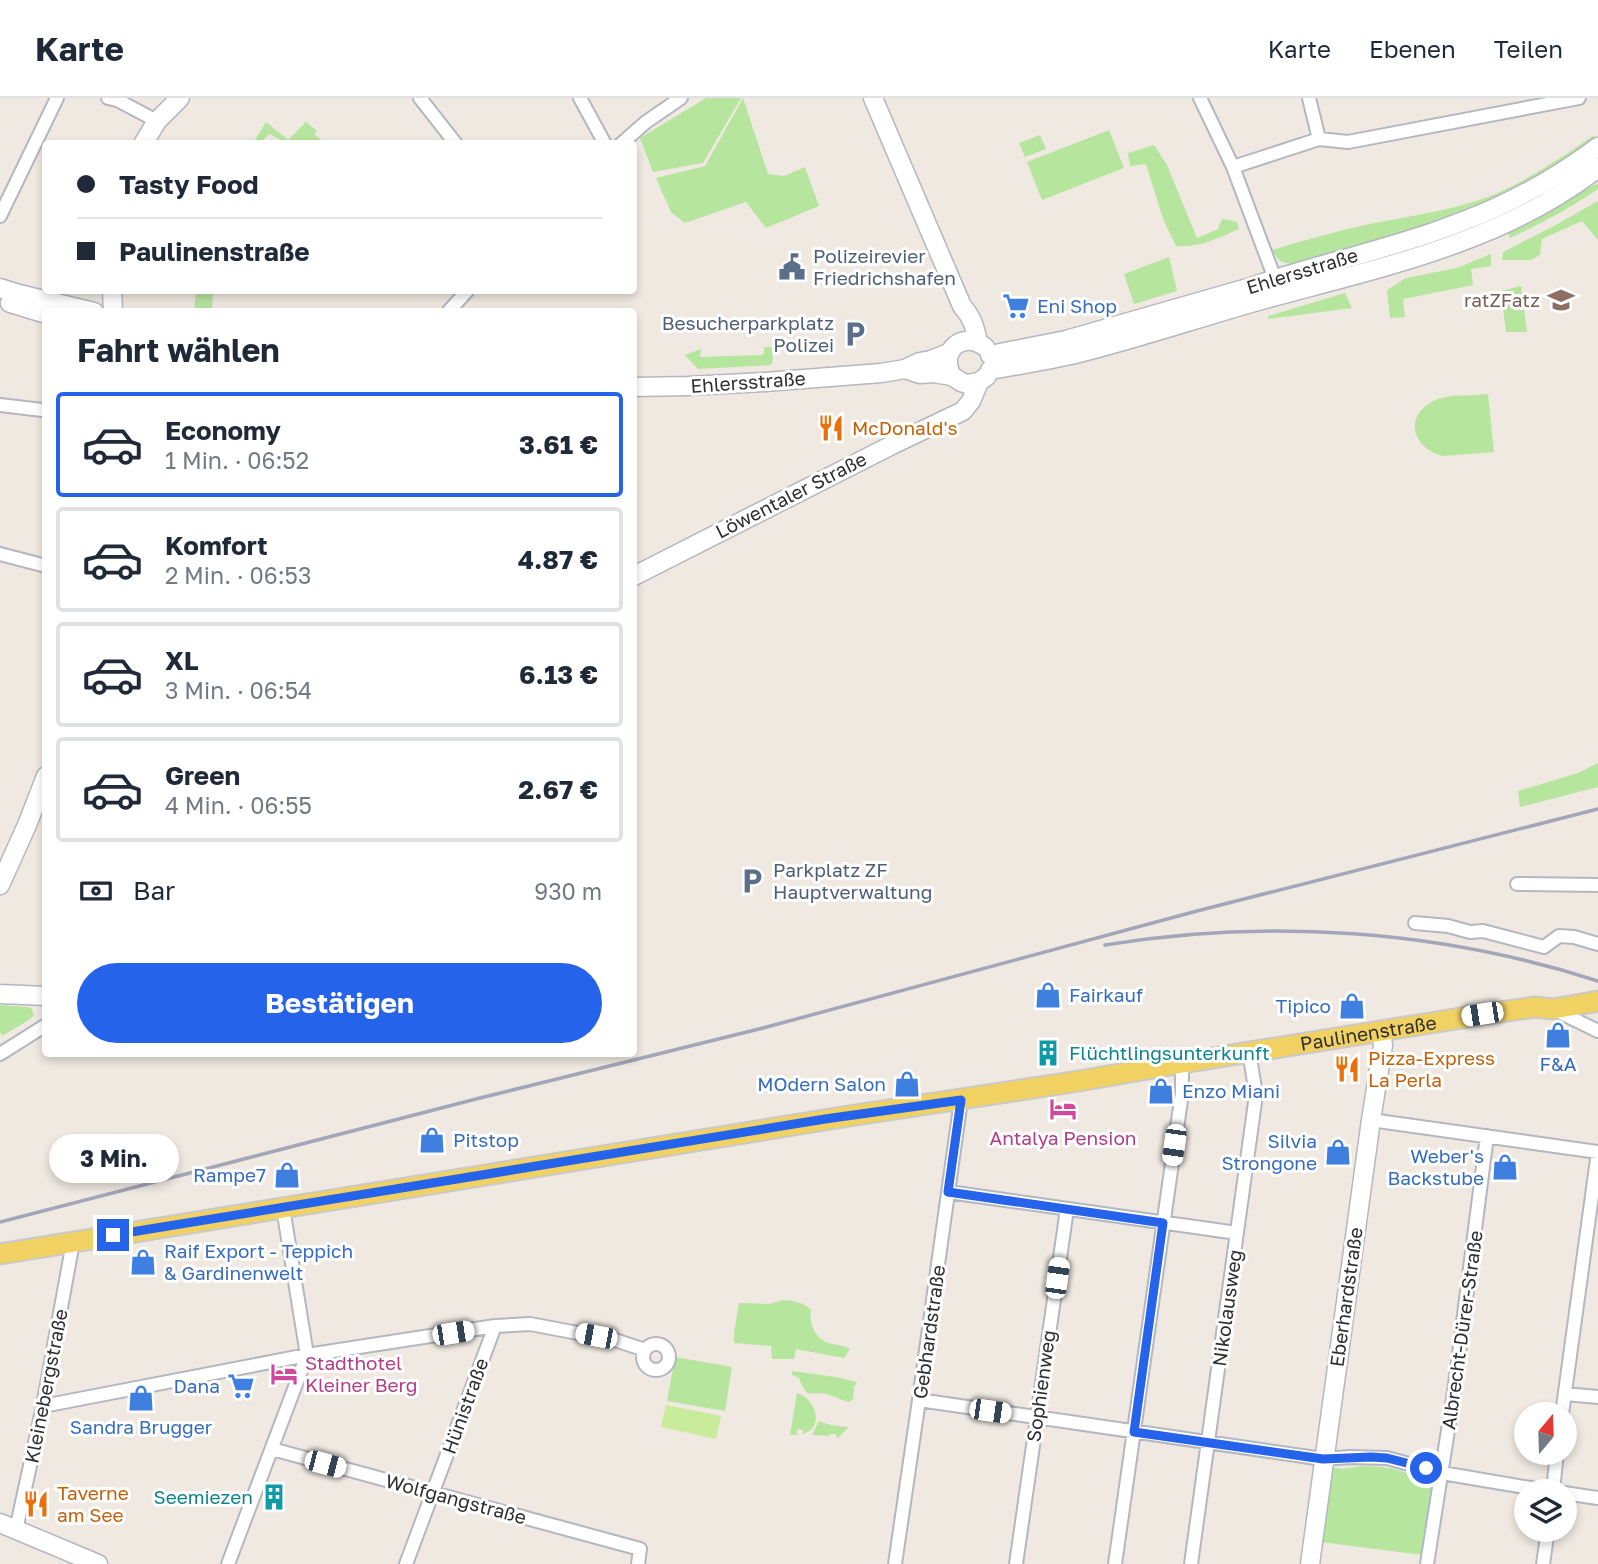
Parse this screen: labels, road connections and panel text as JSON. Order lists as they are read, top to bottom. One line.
{"streets":{"main road":["Paulinenstraße"],"street":["Ehlersstraße","Löwentaler Straße","Eberhardstraße","Nikolausweg","Albrecht-Dürer-Straße","Gebhardstraße","Kleinebergstraße","Sophienweg","Hünistraße","Wolfgangstraße"]},"crossings":[["Ehlersstraße","Löwentaler Straße"],["Paulinenstraße","Eberhardstraße"],["Paulinenstraße","Nikolausweg"],["Paulinenstraße","Gebhardstraße"],["Paulinenstraße","Kleinebergstraße"],["Hünistraße","Wolfgangstraße"]],"places":{"public building":["Polizeirevier Friedrichshafen"],"school or university":["ratZFatz"],"supermarket":["Eni Shop","Dana"],"parking":["Besucherparkplatz Polizei","Parkplatz ZF Hauptverwaltung"],"restaurant":["McDonald's","Pizza-Express La Perla","Taverne am See"],"shop":["Fairkauf","Tipico","F&A","MOdern Salon","Enzo Miani","Pitstop","Silvia Strongone","Weber's Backstube","Rampe7","Raif Export - Teppich & Gardinenwelt","Sandra Brugger"],"building":["Flüchtlingsunterkunft","Seemiezen"],"hotel":["Antalya Pension","Stadthotel Kleiner Berg"]},"north":"top","page":{"header":"Karte","nav":["Karte","Ebenen","Teilen"],"banner":["Tasty Food","Paulinenstraße"],"heading":"Fahrt wählen","list":[{"name":"Economy","note":"1 Min. · 06:52","value":"3.61 €"},{"name":"Komfort","note":"2 Min. · 06:53","value":"4.87 €"},{"name":"XL","note":"3 Min. · 06:54","value":"6.13 €"},{"name":"Green","note":"4 Min. · 06:55","value":"2.67 €"}],"pay":["Bar","930 m"],"buttons":"Bestätigen","bubble":"3 Min."}}
